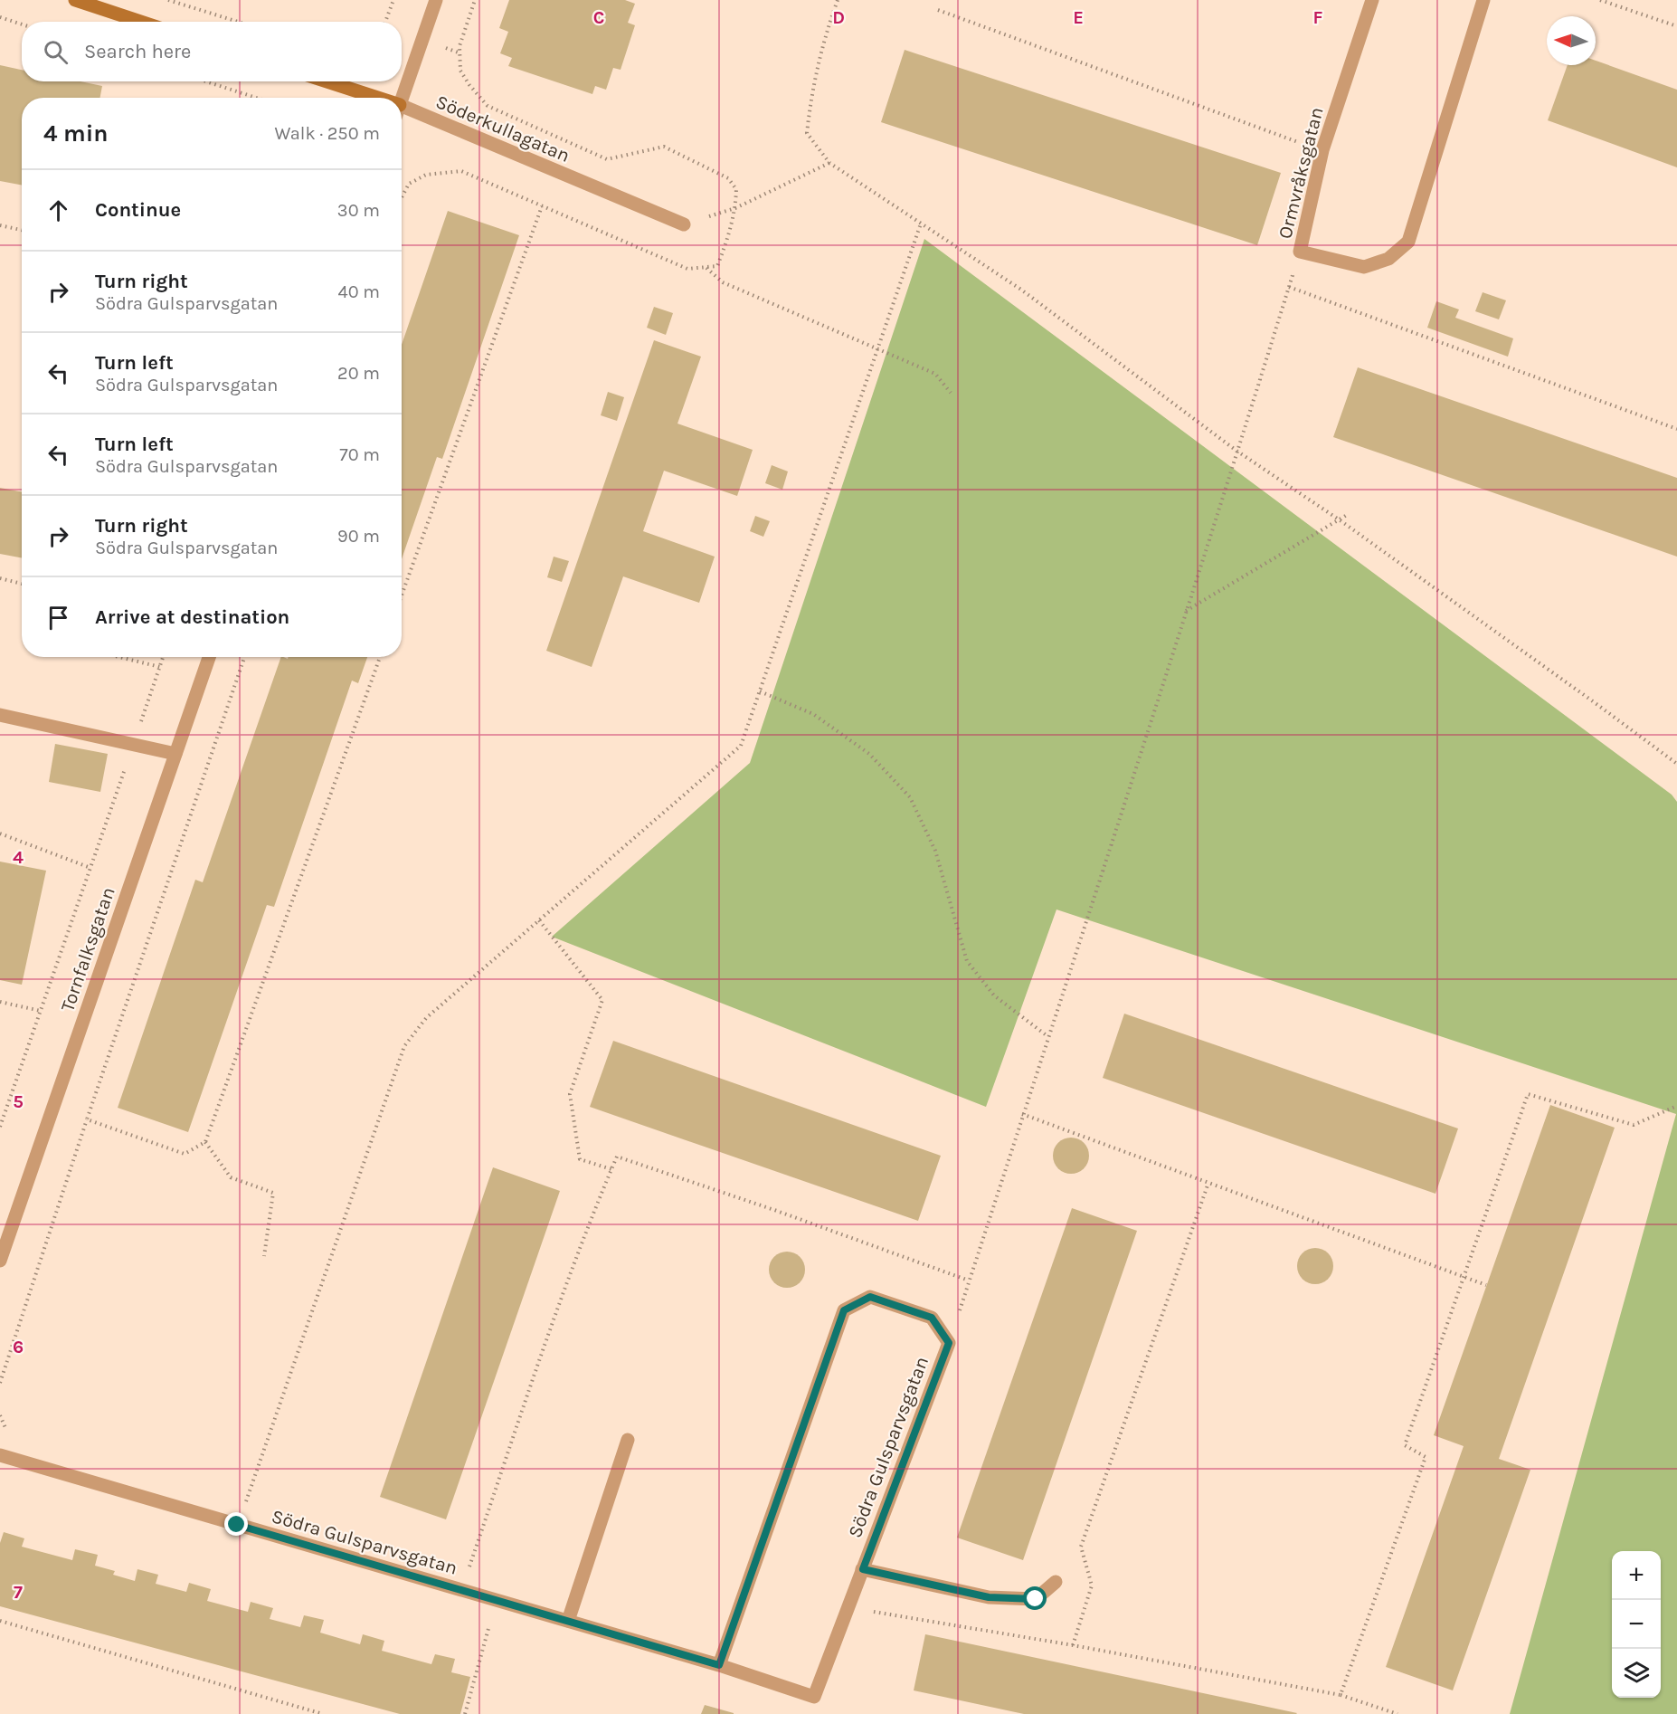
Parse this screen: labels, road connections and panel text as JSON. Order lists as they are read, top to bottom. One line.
{"streets":{"street":["Söderkullagatan","Ormvråksgatan","Tornfalksgatan","Södra Gulsparvsgatan"]},"north":"left","page":{"search":"Search here","heading":["4 min","Walk · 250 m"],"list":[["Continue","30 m"],["Turn right","Södra Gulsparvsgatan","40 m"],["Turn left","Södra Gulsparvsgatan","20 m"],["Turn left","Södra Gulsparvsgatan","70 m"],["Turn right","Södra Gulsparvsgatan","90 m"],"Arrive at destination"],"map_buttons":["+","−"]},"grid":{"columns":["C","D","E","F"],"rows":["4","5","6","7"]}}
